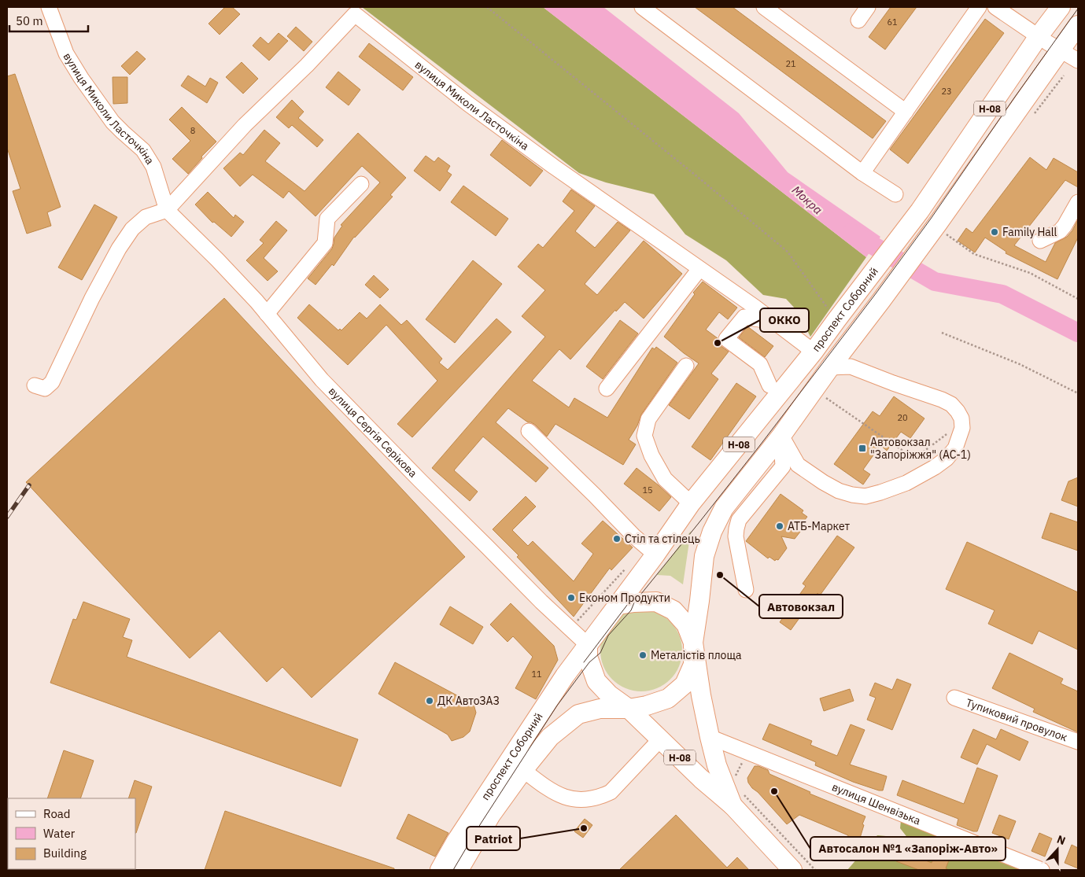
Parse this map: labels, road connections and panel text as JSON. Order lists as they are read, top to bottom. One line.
{"streets":{"main road":["Н-08","проспект Соборний"],"street":["вулиця Миколи Ласточкіна","вулиця Сергія Серікова","Тупиковий провулок","вулиця Шенвізька"]},"crossings":[["вулиця Миколи Ласточкіна","проспект Соборний"],["вулиця Миколи Ласточкіна","вулиця Сергія Серікова"],["Н-08","проспект Соборний"],["Н-08","вулиця Сергія Серікова"],["Н-08","вулиця Шенвізька"],["проспект Соборний","вулиця Сергія Серікова"]],"water":["Мокра"],"places":{"other":["Family Hall","ОККО","АТБ-Маркет","Стіл та стілець","Автовокзал","Економ Продукти","Металістів площа","ДК АвтоЗАЗ","Автосалон №1 «Запоріж-Авто»","Patriot"],"transit":["Автовокзал \"Запоріжжя\" (АС-1)"]},"house_numbers":["61","21","23","8","20","15","11"],"legend":["Road","Water","Building"],"scale_bar":"50 m","north":"top"}
